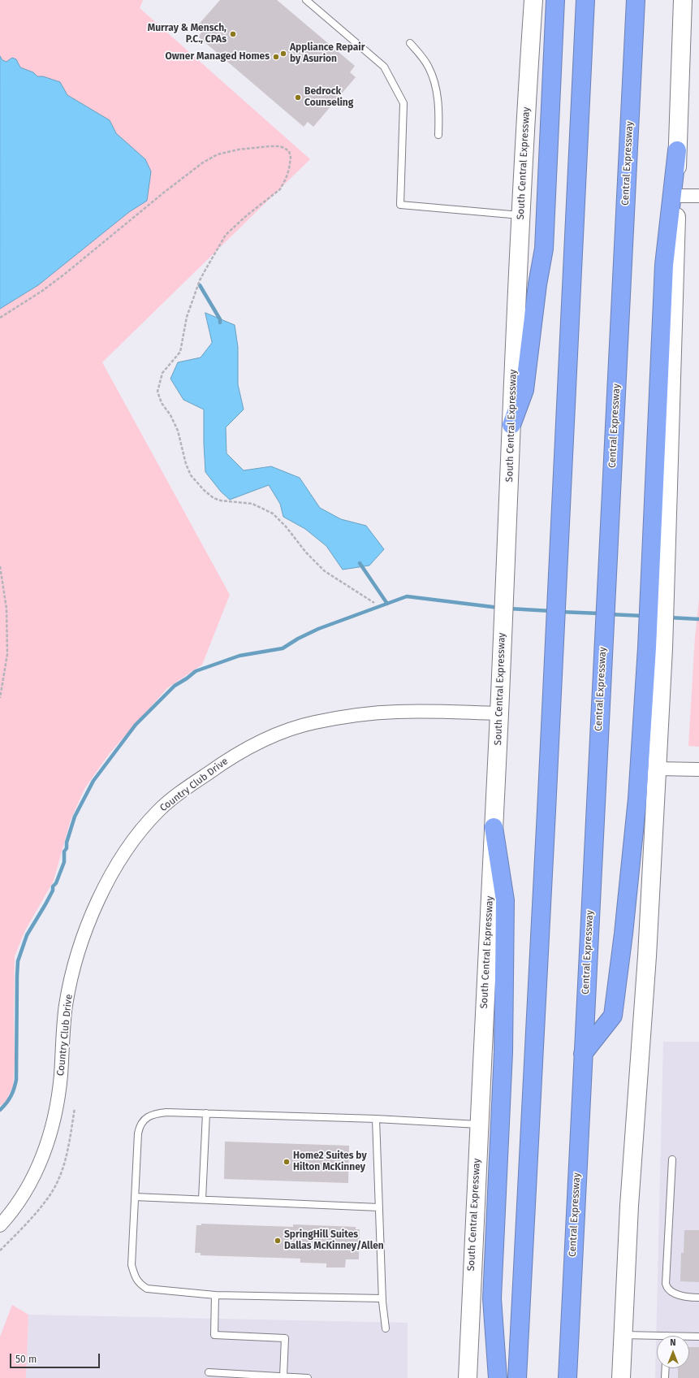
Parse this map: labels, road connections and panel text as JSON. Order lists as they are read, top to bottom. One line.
{"streets":{"highway":["Central Expressway"],"main road":["South Central Expressway"],"street":["Country Club Drive"]},"crossings":[["South Central Expressway","Country Club Drive"]],"places":["Murray & Mensch, P.C., CPAs","Appliance Repair by Asurion","Owner Managed Homes","Bedrock Counseling","Home2 Suites by Hilton McKinney","SpringHill Suites Dallas McKinney/Allen"],"scale_bar":"50 m","north":"top"}
